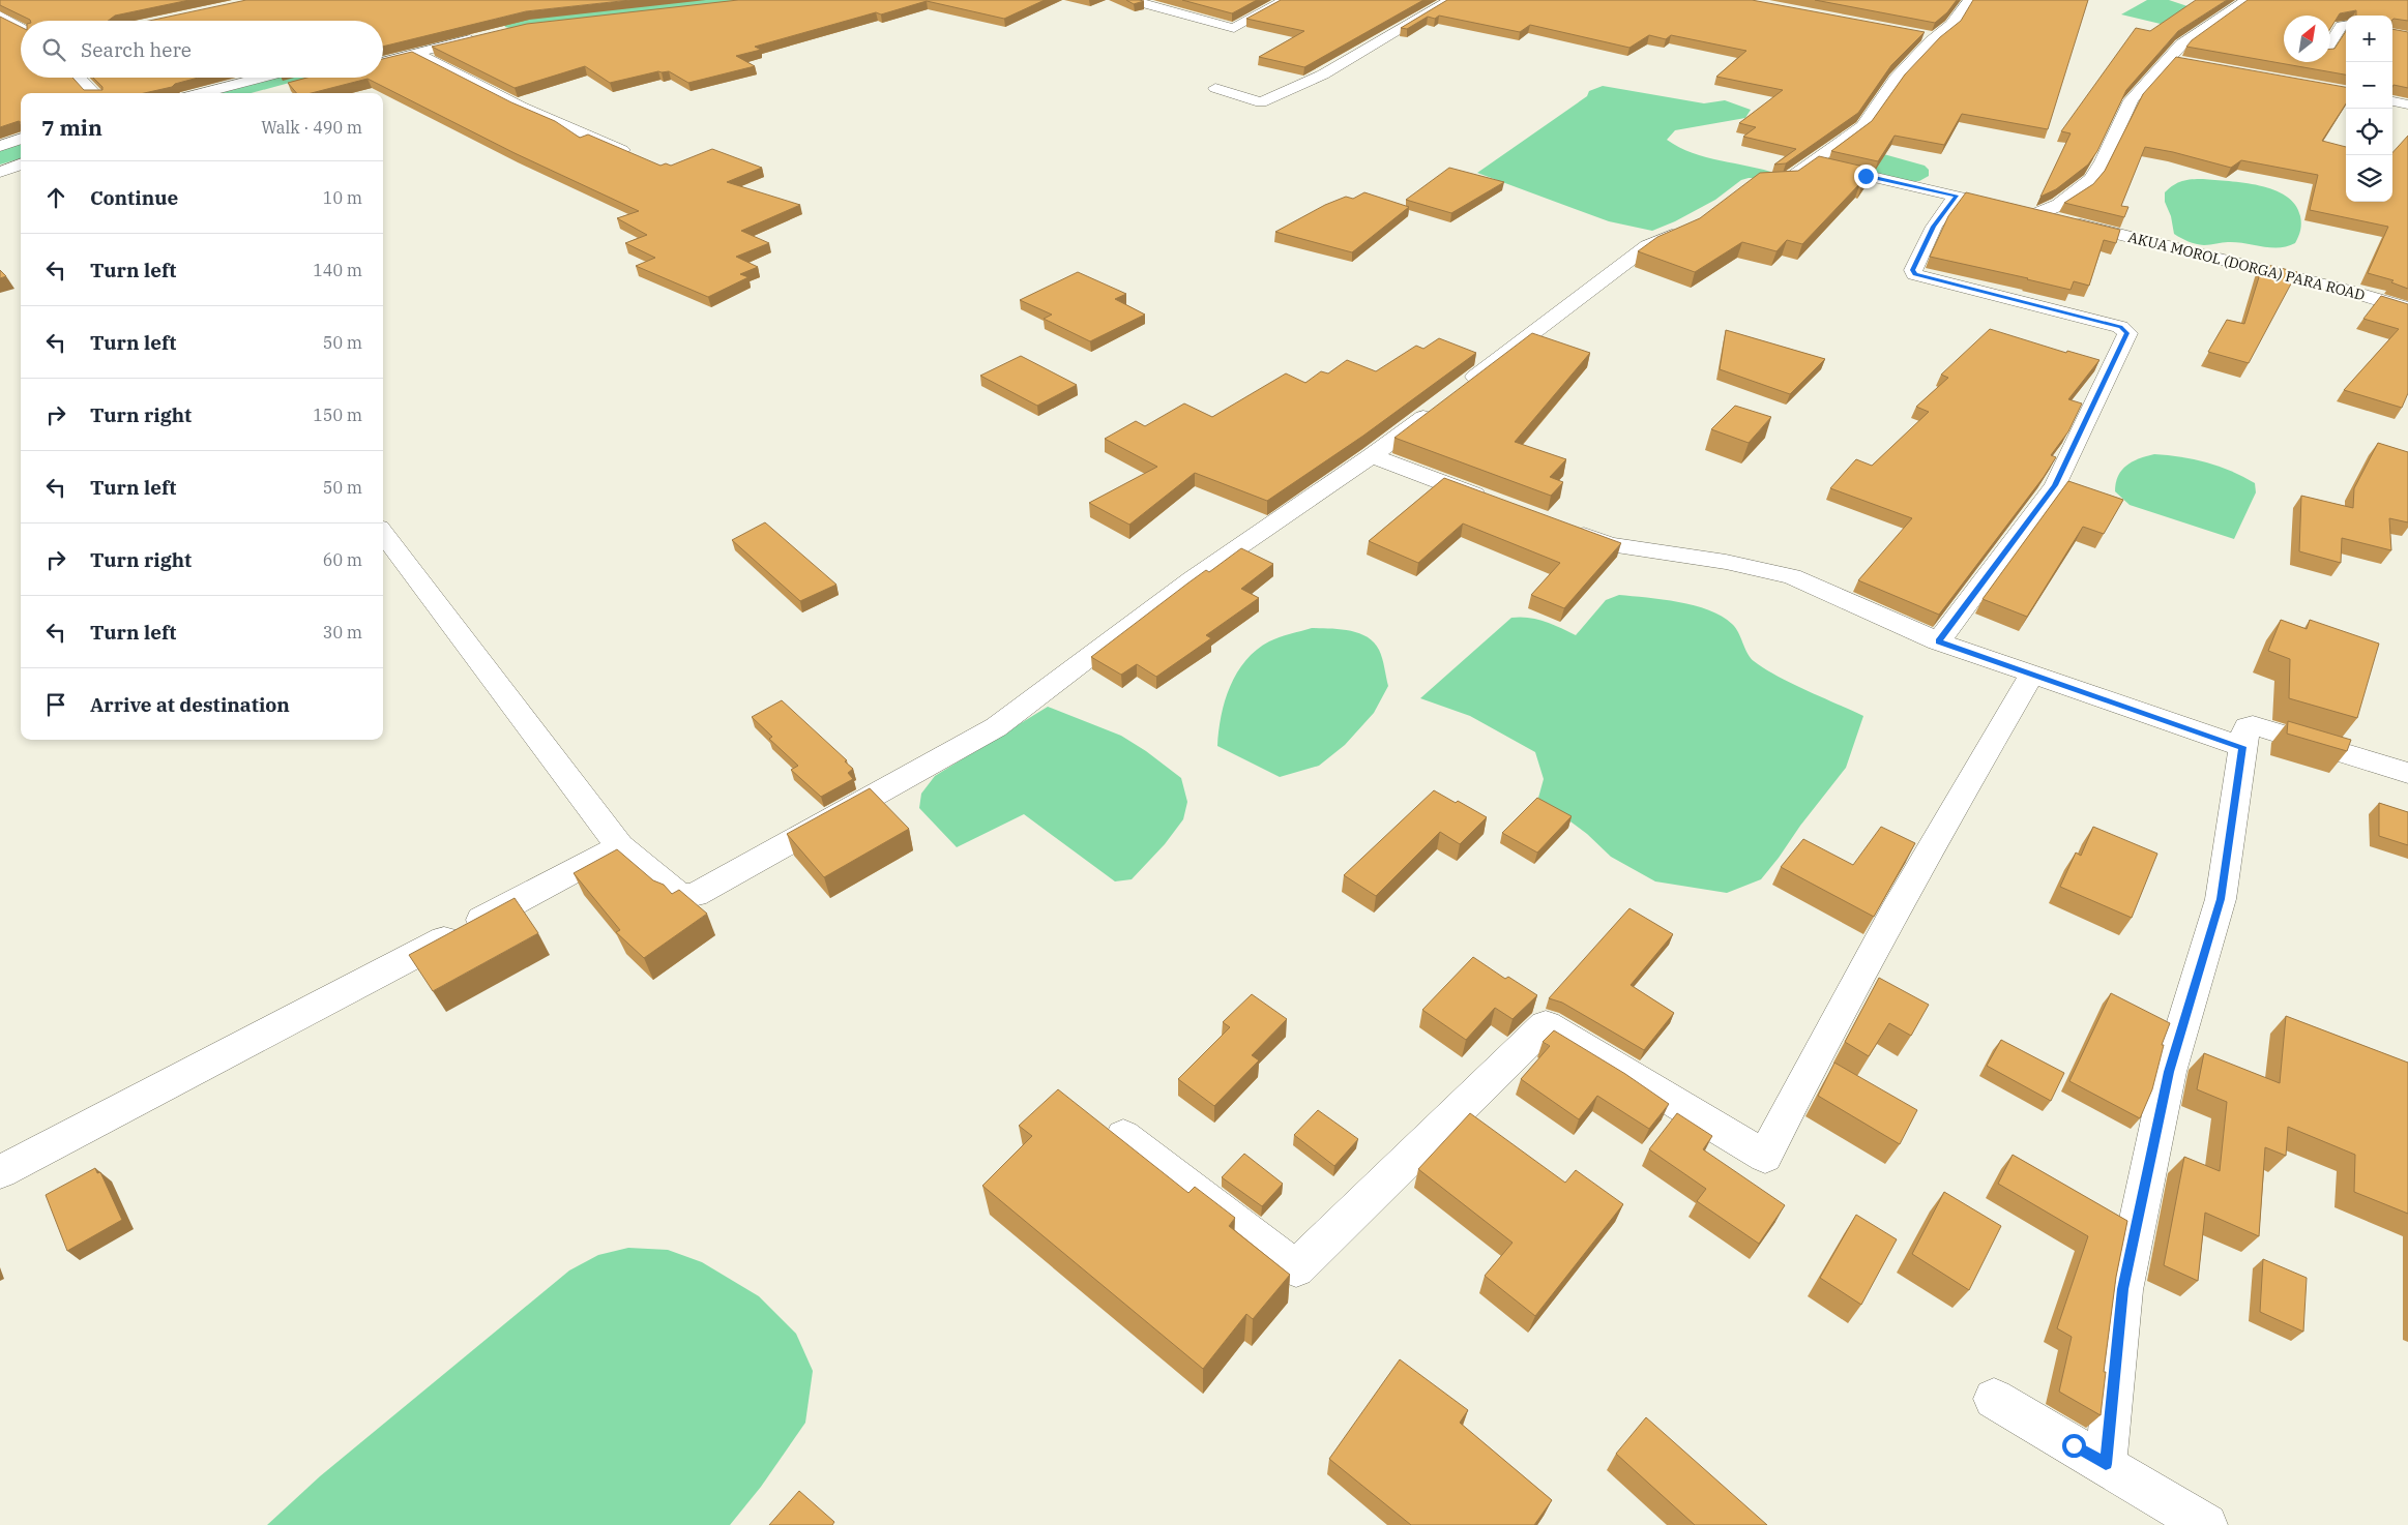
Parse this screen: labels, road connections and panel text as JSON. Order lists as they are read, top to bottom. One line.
{"streets":{"street":["AKUA MOROL (DORGA) PARA ROAD"]},"north":"top right","page":{"map_buttons":["+","−"],"search":"Search here","heading":["7 min","Walk · 490 m"],"list":[["Continue","10 m"],["Turn left","140 m"],["Turn left","50 m"],["Turn right","150 m"],["Turn left","50 m"],["Turn right","60 m"],["Turn left","30 m"],"Arrive at destination"]}}
